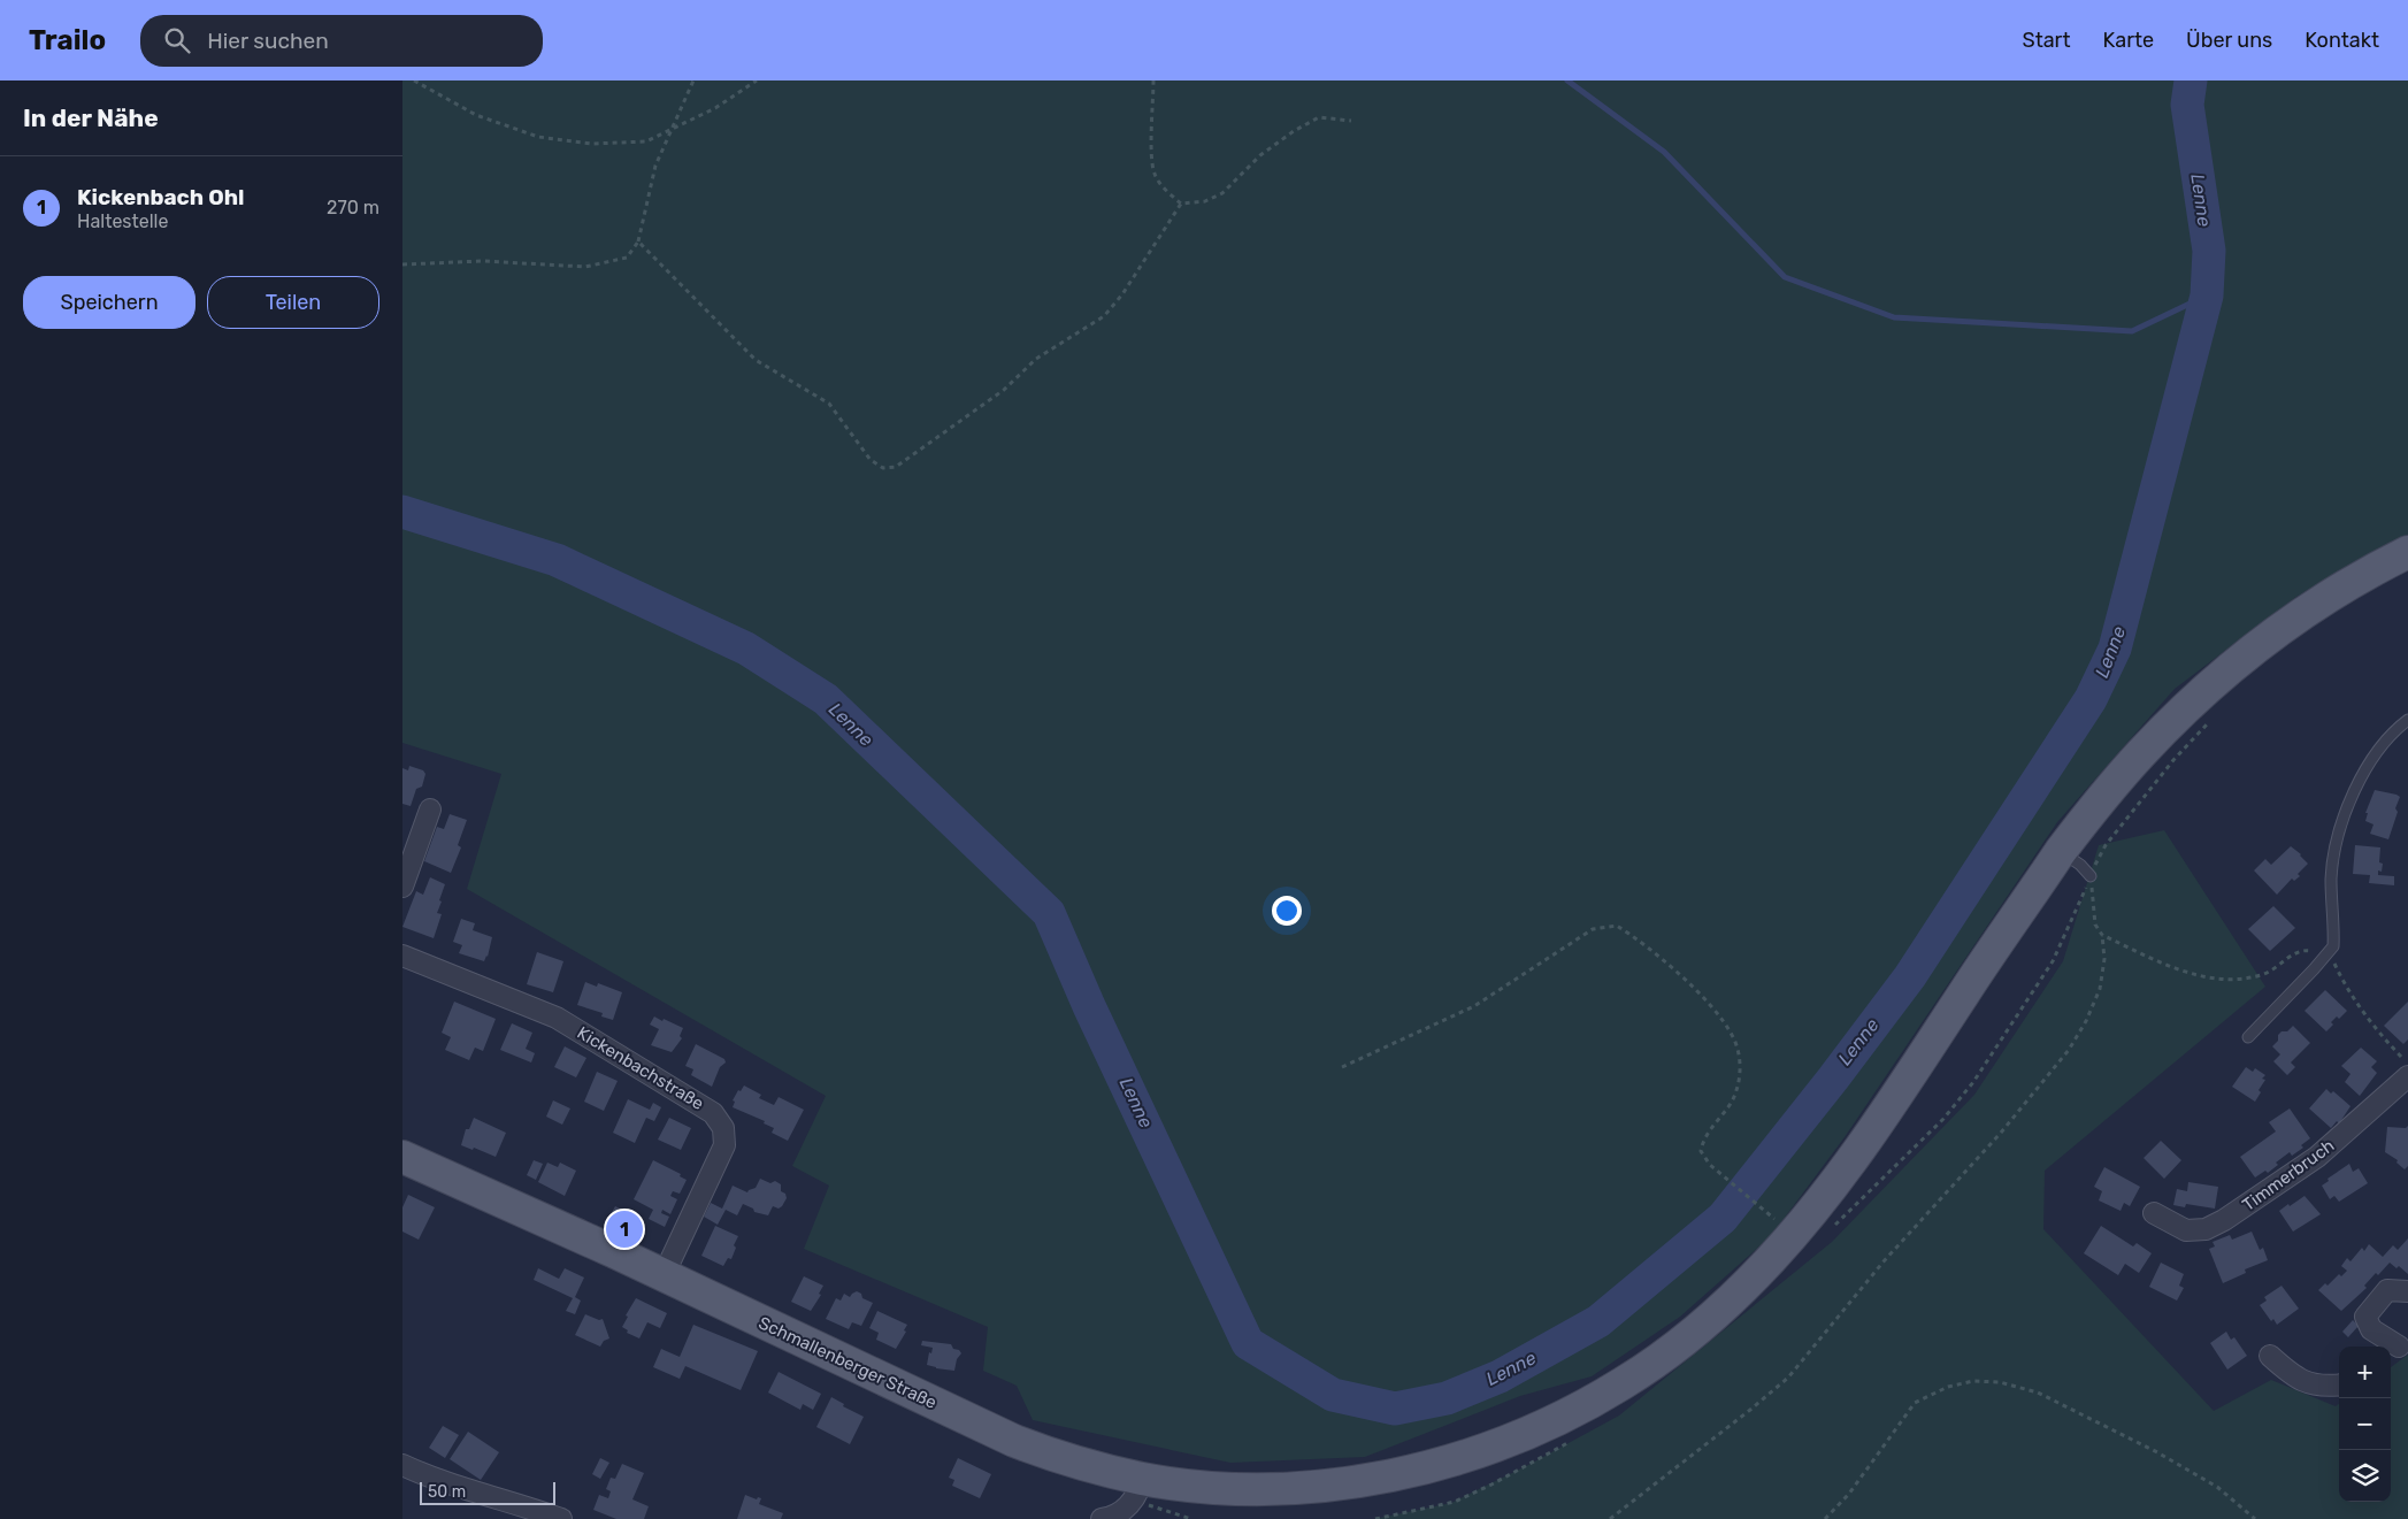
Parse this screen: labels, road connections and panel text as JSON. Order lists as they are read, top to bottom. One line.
{"streets":{"main road":["Schmallenberger Straße"],"street":["Kickenbachstraße","Timmerbruch"]},"crossings":[["Kickenbachstraße","Schmallenberger Straße"]],"water":["Lenne"],"scale_bar":"50 m","page":{"header":"Trailo","search":"Hier suchen","nav":["Start","Karte","Über uns","Kontakt"],"heading":"In der Nähe","list":[{"mark":"1","name":"Kickenbach Ohl","note":"Haltestelle","value":"270 m"}],"buttons":["Speichern","Teilen"],"pins":"1","map_buttons":["+","−"],"scale":"50 m"}}
